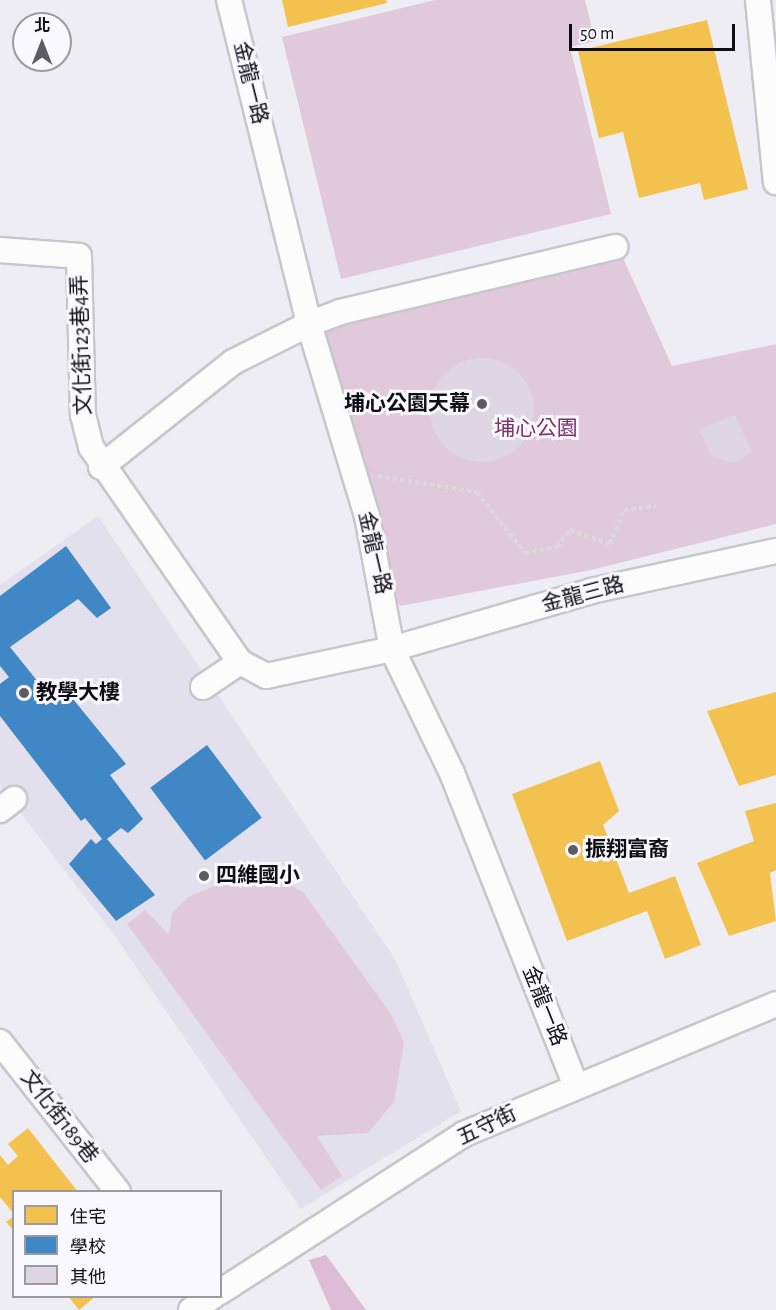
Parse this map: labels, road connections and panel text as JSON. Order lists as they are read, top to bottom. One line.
{"streets":{"street":["金龍一路","文化街123巷4弄","金龍三路","文化街189巷","五守街"]},"crossings":[["金龍一路","金龍三路"],["金龍一路","五守街"],["文化街123巷4弄","金龍三路"]],"parks":["埔心公園"],"places":["埔心公園天幕","教學大樓","振翔富裔","四維國小"],"legend":["住宅","學校","其他"],"scale_bar":"50 m","north":"top"}
